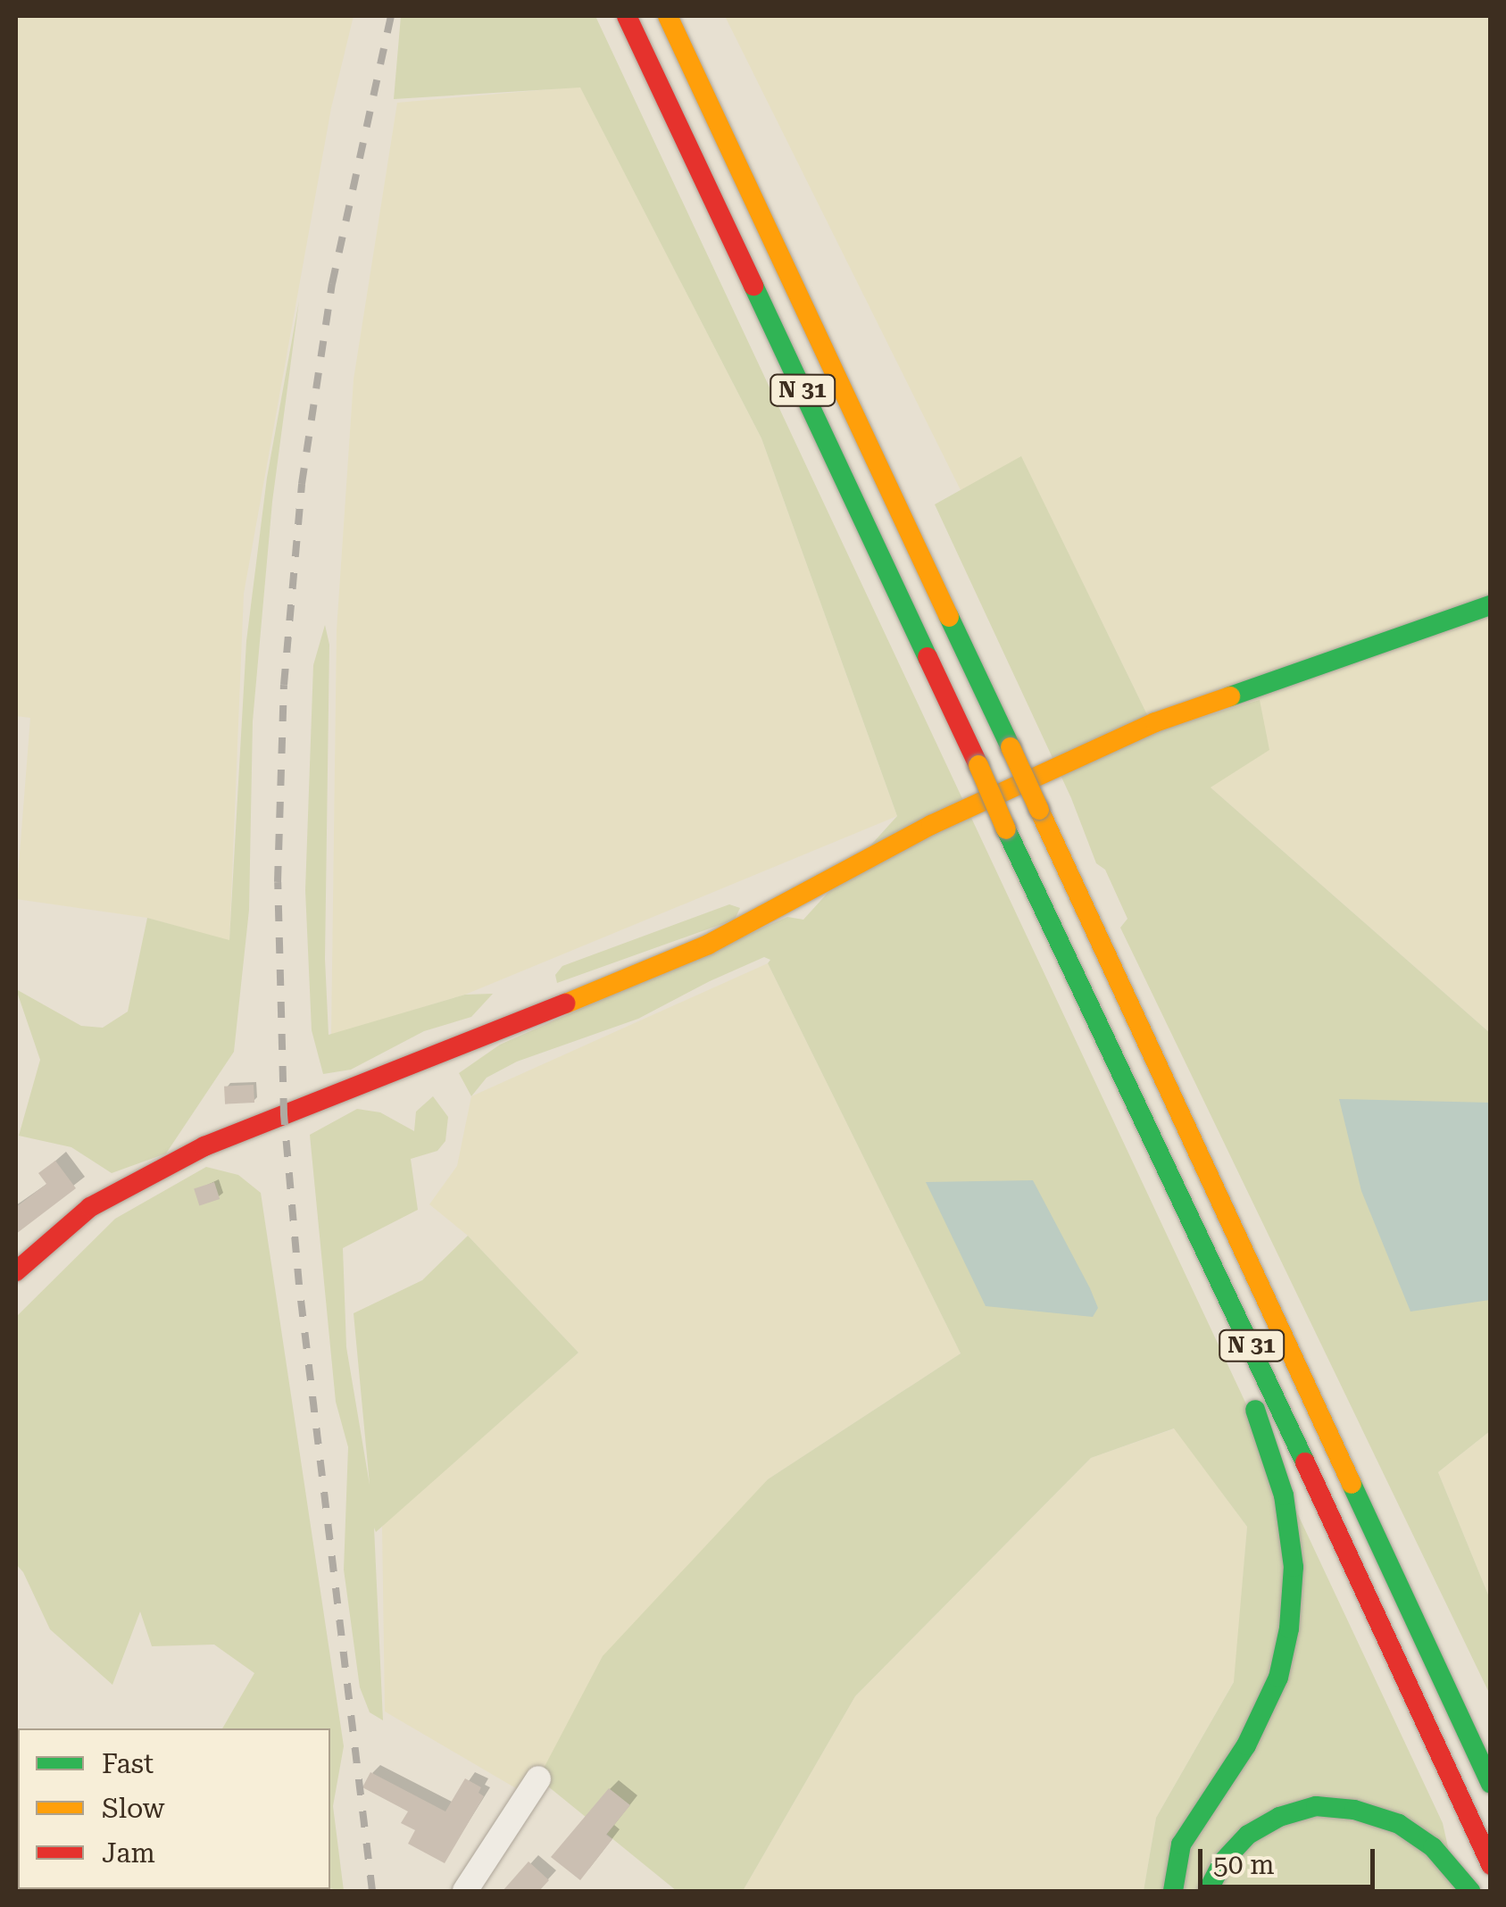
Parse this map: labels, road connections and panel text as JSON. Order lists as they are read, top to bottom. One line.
{"streets":{"main road":["N 31"]},"legend":["Fast","Slow","Jam"],"scale_bar":"50 m"}
